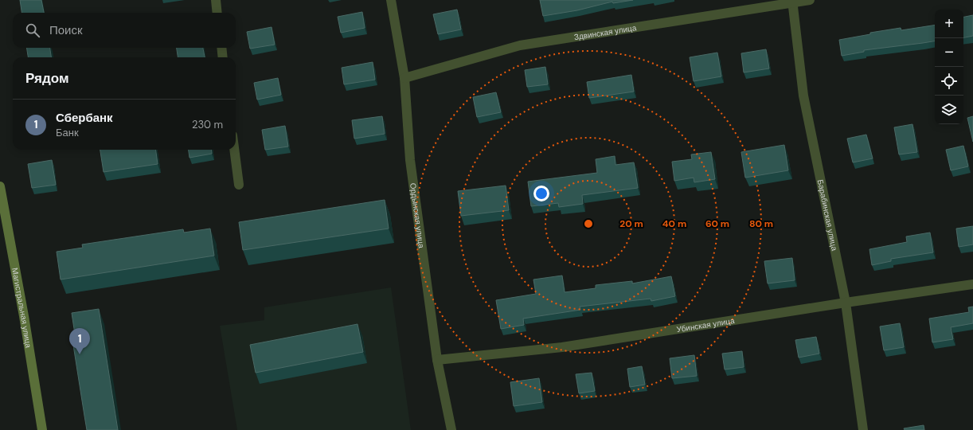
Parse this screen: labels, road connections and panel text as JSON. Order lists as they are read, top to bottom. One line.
{"streets":{"main road":["Магистральная улица"],"street":["Здвинская улица","Барабинская улица","Ордынская улица","Убинская улица"]},"crossings":[["Здвинская улица","Барабинская улица"],["Здвинская улица","Ордынская улица"],["Барабинская улица","Убинская улица"],["Ордынская улица","Убинская улица"]],"page":{"map_buttons":["+","−"],"search":"Поиск","heading":"Рядом","list":[{"mark":"1","name":"Сбербанк","note":"Банк","value":"230 m"}],"pins":"1"},"rings":["20 m","40 m","60 m","80 m"]}
